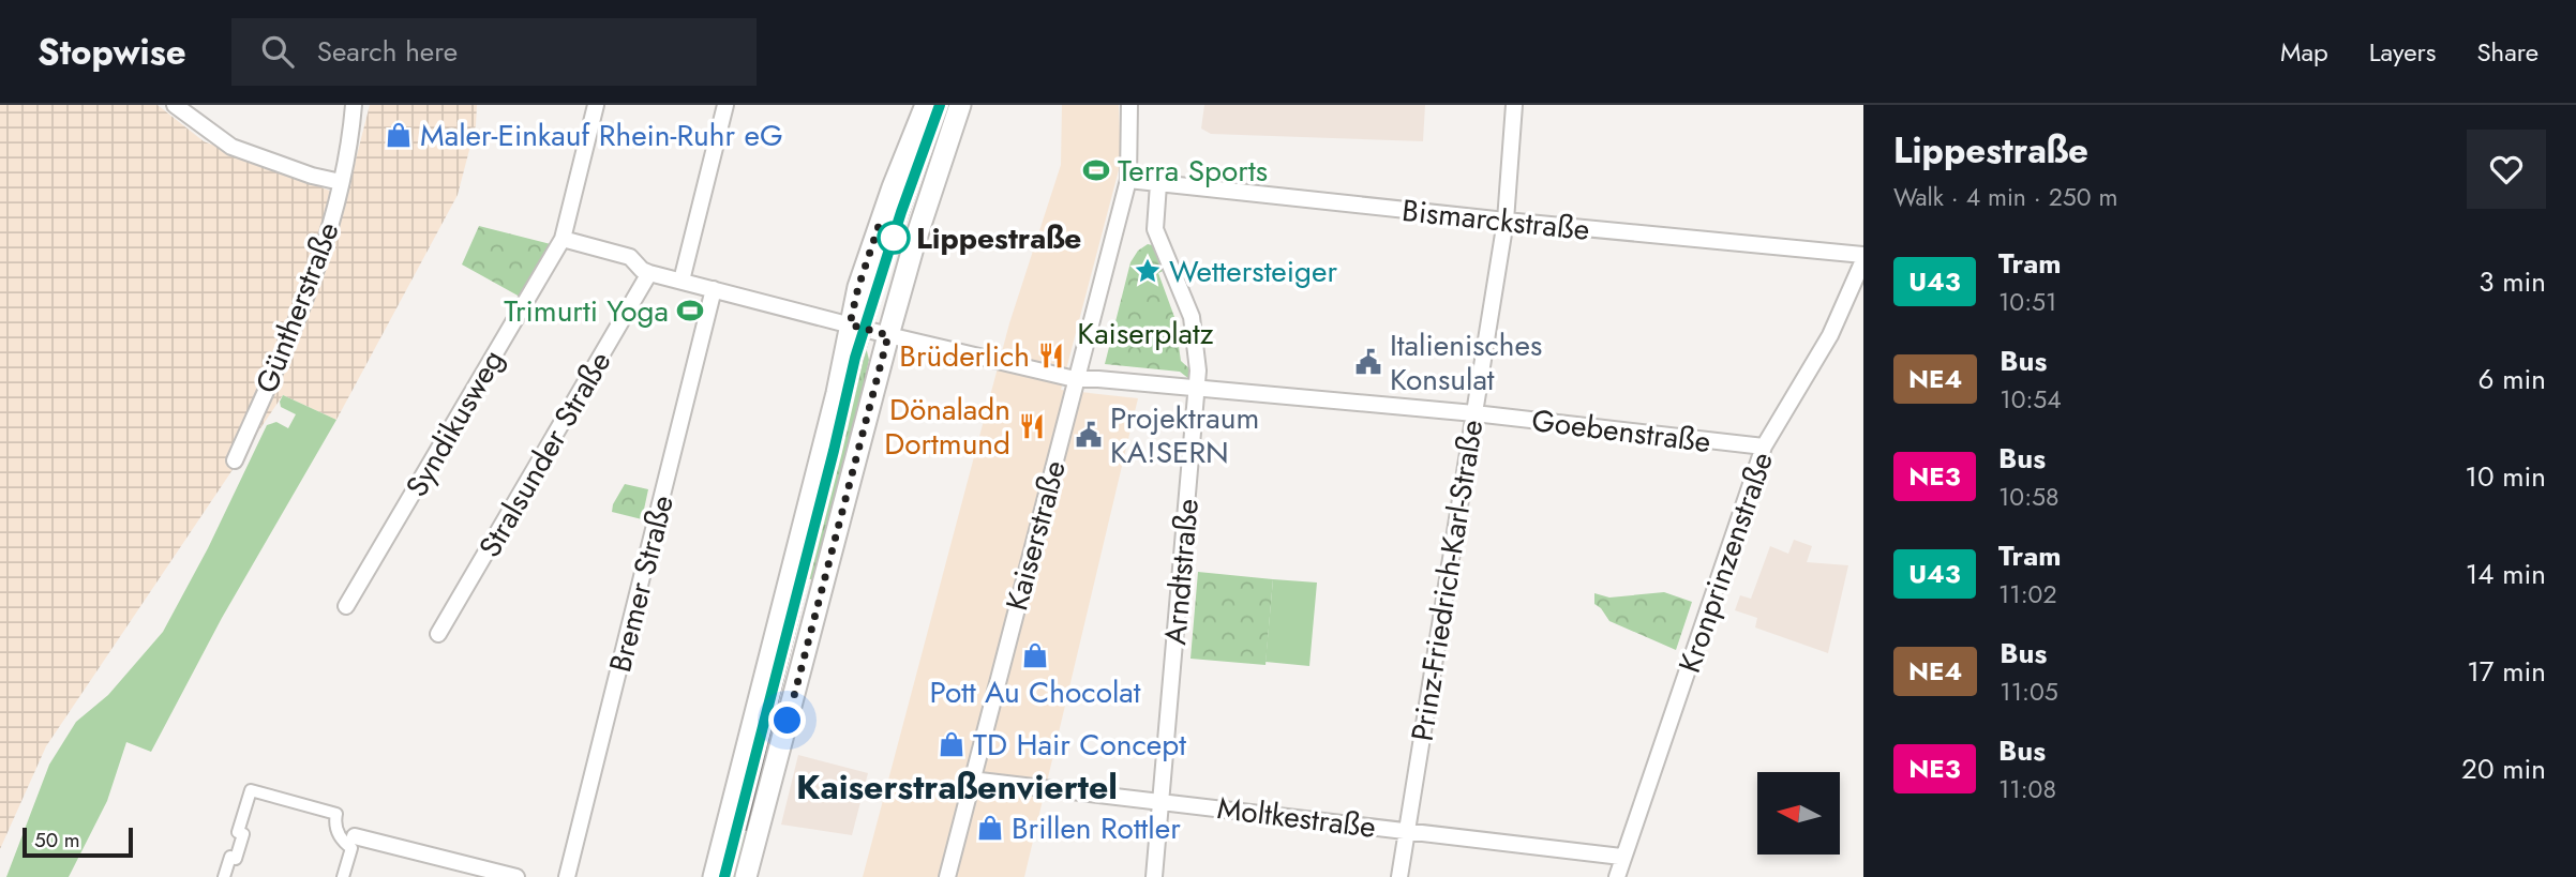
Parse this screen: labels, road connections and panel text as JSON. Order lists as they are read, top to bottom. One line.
{"streets":{"street":["Bismarckstraße","Güntherstraße","Syndikusweg","Goebenstraße","Stralsunder Straße","Kaiserstraße","Kronprinzenstraße","Arndtstraße","Prinz-Friedrich-Karl-Straße","Bremer Straße","Moltkestraße"]},"crossings":[["Bismarckstraße","Kaiserstraße"],["Bismarckstraße","Kronprinzenstraße"],["Bismarckstraße","Arndtstraße"],["Bismarckstraße","Prinz-Friedrich-Karl-Straße"],["Goebenstraße","Kaiserstraße"],["Goebenstraße","Kronprinzenstraße"],["Goebenstraße","Arndtstraße"],["Goebenstraße","Prinz-Friedrich-Karl-Straße"],["Kaiserstraße","Moltkestraße"],["Kronprinzenstraße","Moltkestraße"],["Arndtstraße","Moltkestraße"],["Prinz-Friedrich-Karl-Straße","Moltkestraße"]],"districts":["Kaiserstraßenviertel"],"parks":["Kaiserplatz"],"places":{"shop":["Maler-Einkauf Rhein-Ruhr eG","Pott Au Chocolat","TD Hair Concept","Brillen Rottler"],"sports":["Terra Sports","Trimurti Yoga"],"other":["Lippestraße"],"place":["Wettersteiger"],"restaurant":["Brüderlich","Dönaladn Dortmund"],"public building":["Italienisches Konsulat","Projektraum KA!SERN"]},"lines":["tram line U43"],"scale_bar":"50 m","north":"left","page":{"header":"Stopwise","search":"Search here","nav":["Map","Layers","Share"],"heading":["Lippestraße","Walk · 4 min · 250 m"],"list":[{"mark":"U43","name":"Tram","note":"10:51","value":"3 min"},{"mark":"NE4","name":"Bus","note":"10:54","value":"6 min"},{"mark":"NE3","name":"Bus","note":"10:58","value":"10 min"},{"mark":"U43","name":"Tram","note":"11:02","value":"14 min"},{"mark":"NE4","name":"Bus","note":"11:05","value":"17 min"},{"mark":"NE3","name":"Bus","note":"11:08","value":"20 min"}],"scale":"50 m"}}
